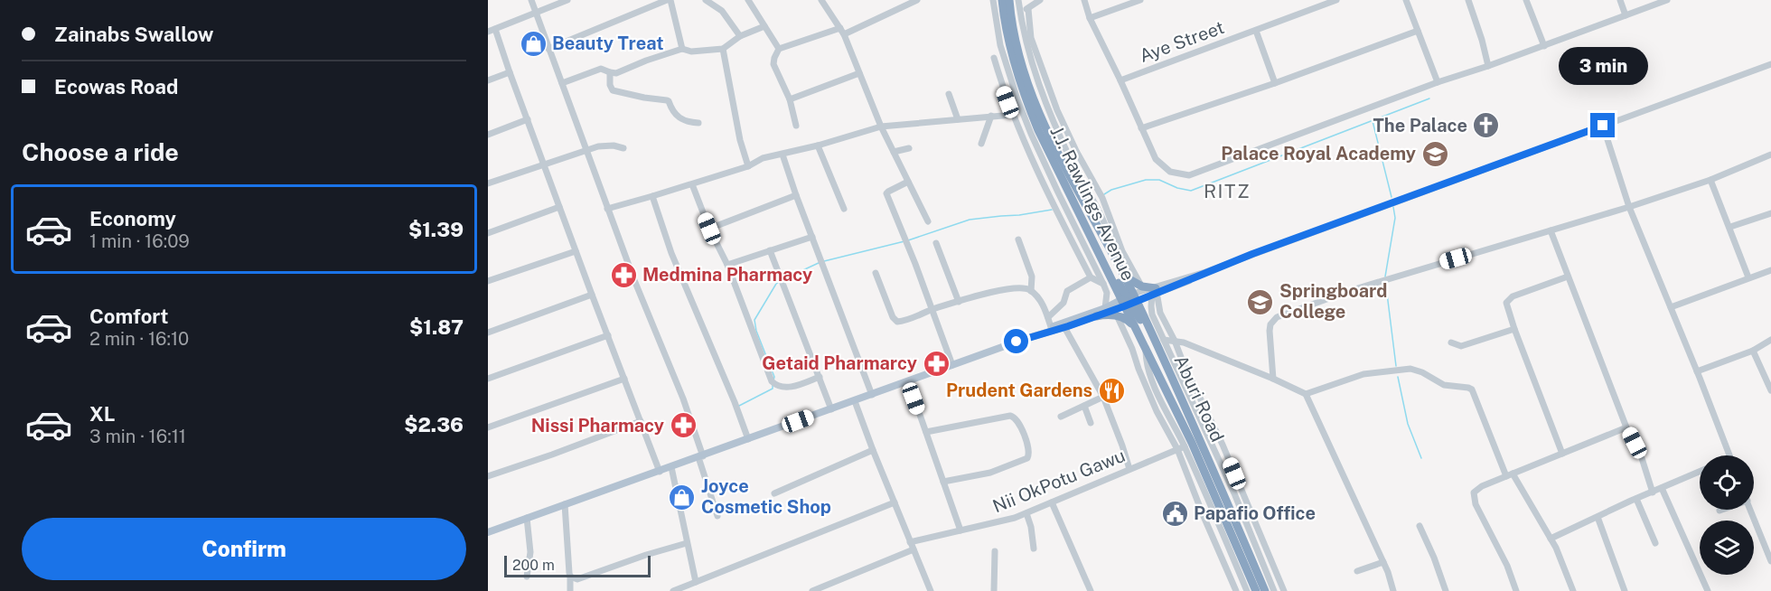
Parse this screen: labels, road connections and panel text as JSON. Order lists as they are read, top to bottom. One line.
{"streets":{"highway":["J.J. Rawlings Avenue","Aburi Road"],"street":["Aye Street","Nii OkPotu Gawu"]},"crossings":[["J.J. Rawlings Avenue","Aburi Road"]],"districts":["RITZ"],"places":{"shop":["Beauty Treat","Joyce Cosmetic Shop"],"church":["The Palace"],"school or university":["Palace Royal Academy","Springboard College"],"pharmacy":["Medmina Pharmacy","Getaid Pharmarcy","Nissi Pharmacy"],"restaurant":["Prudent Gardens"],"public building":["Papafio Office"]},"scale_bar":"200 m","page":{"banner":["Zainabs Swallow","Ecowas Road"],"bubble":"3 min","heading":"Choose a ride","list":[{"name":"Economy","note":"1 min · 16:09","value":"$1.39"},{"name":"Comfort","note":"2 min · 16:10","value":"$1.87"},{"name":"XL","note":"3 min · 16:11","value":"$2.36"}],"buttons":"Confirm","scale":"200 m"}}
